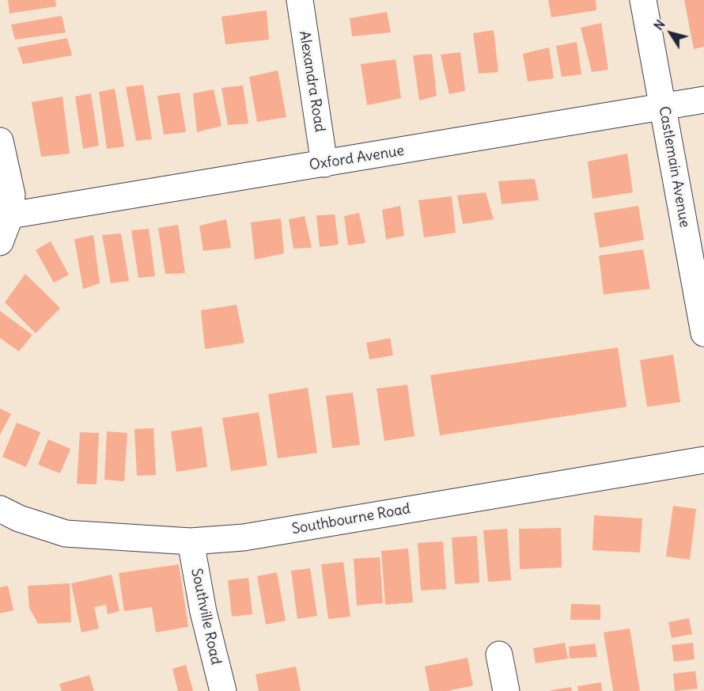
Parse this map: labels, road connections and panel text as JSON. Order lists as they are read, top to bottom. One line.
{"streets":{"street":["Alexandra Road","Oxford Avenue","Castlemain Avenue","Southbourne Road","Southville Road"]},"crossings":[["Alexandra Road","Oxford Avenue"],["Oxford Avenue","Castlemain Avenue"],["Southbourne Road","Southville Road"]],"north":"top left"}
